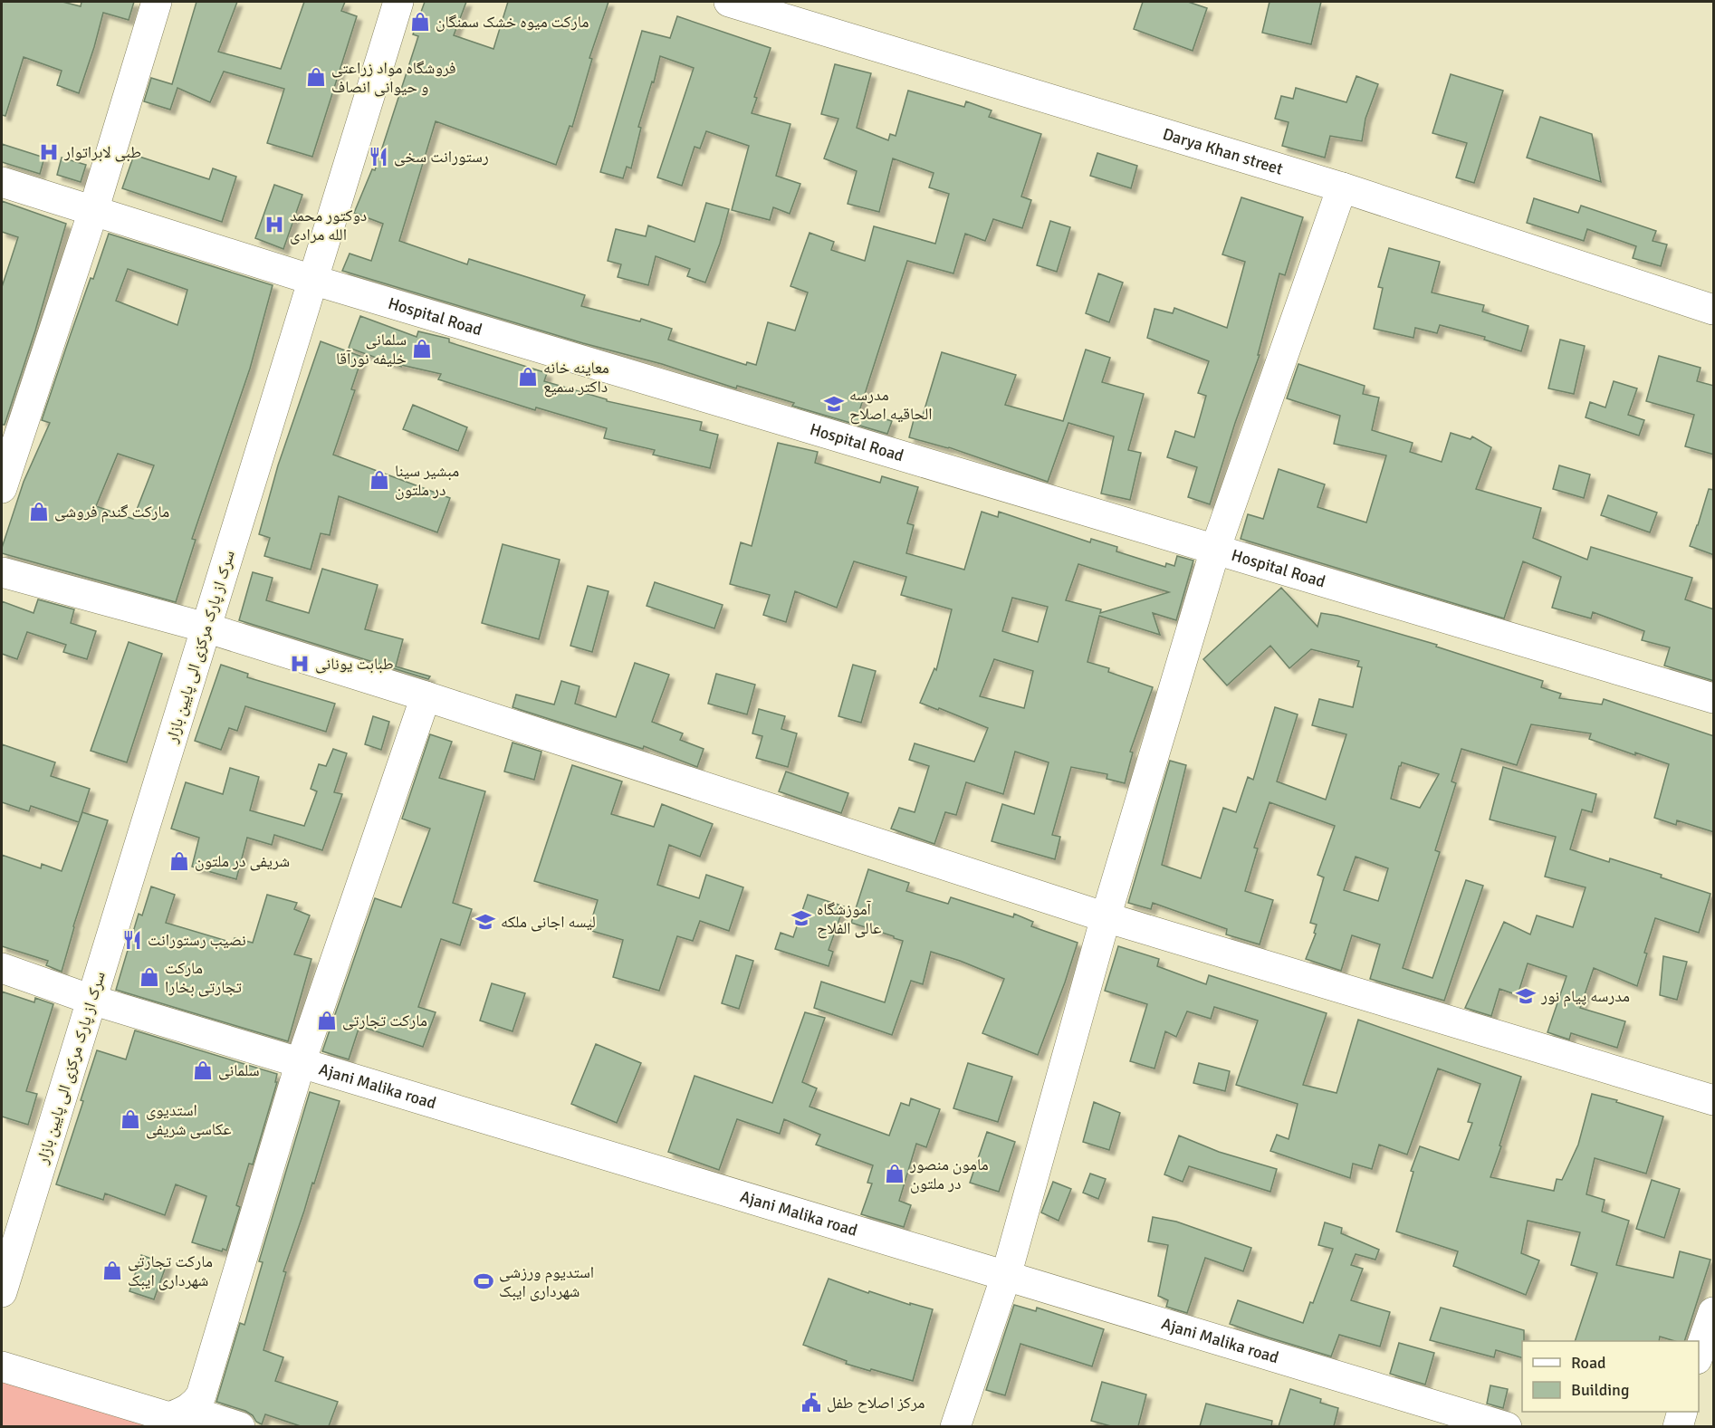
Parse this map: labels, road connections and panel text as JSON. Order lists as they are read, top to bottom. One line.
{"streets":{"street":["Darya Khan street","Hospital Road","سرک از پارک مرکزی الی پایین بازار","Ajani Malika road"]},"crossings":[["Hospital Road","سرک از پارک مرکزی الی پایین بازار"],["سرک از پارک مرکزی الی پایین بازار","Ajani Malika road"]],"places":{"shop":["مارکت میوه خشک سمنگان","فروشگاه مواد زراعتی و حیوانی انصاف","سلمانی خلیفه نورآقا","معاینه خانه داکتر سمیع","مبشیر سینا در ملتون","مارکت گندم فروشی","شریفی در ملتون","مارکت تجارتی بخارا","مارکت تجارتی","سلمانی","استدیوی عکاسی شریفی","مامون منصور در ملتون","مارکت تجارتی شهرداری ایبک"],"hospital":["طبی لابراتوار","دوکتور محمد الله مرادی","طبابت یونانی"],"restaurant":["رستورانت سخی","نصیب رستورانت"],"school or university":["مدرسه الحاقیه اصلاح","آموزشگاه عالی الفلاح","لیسه اجانی ملکه","مدرسه پیام نور"],"sports":["استدیوم ورزشی شهرداری ایبک"],"public building":["مرکز اصلاح طفل"]},"legend":["Road","Building"]}
